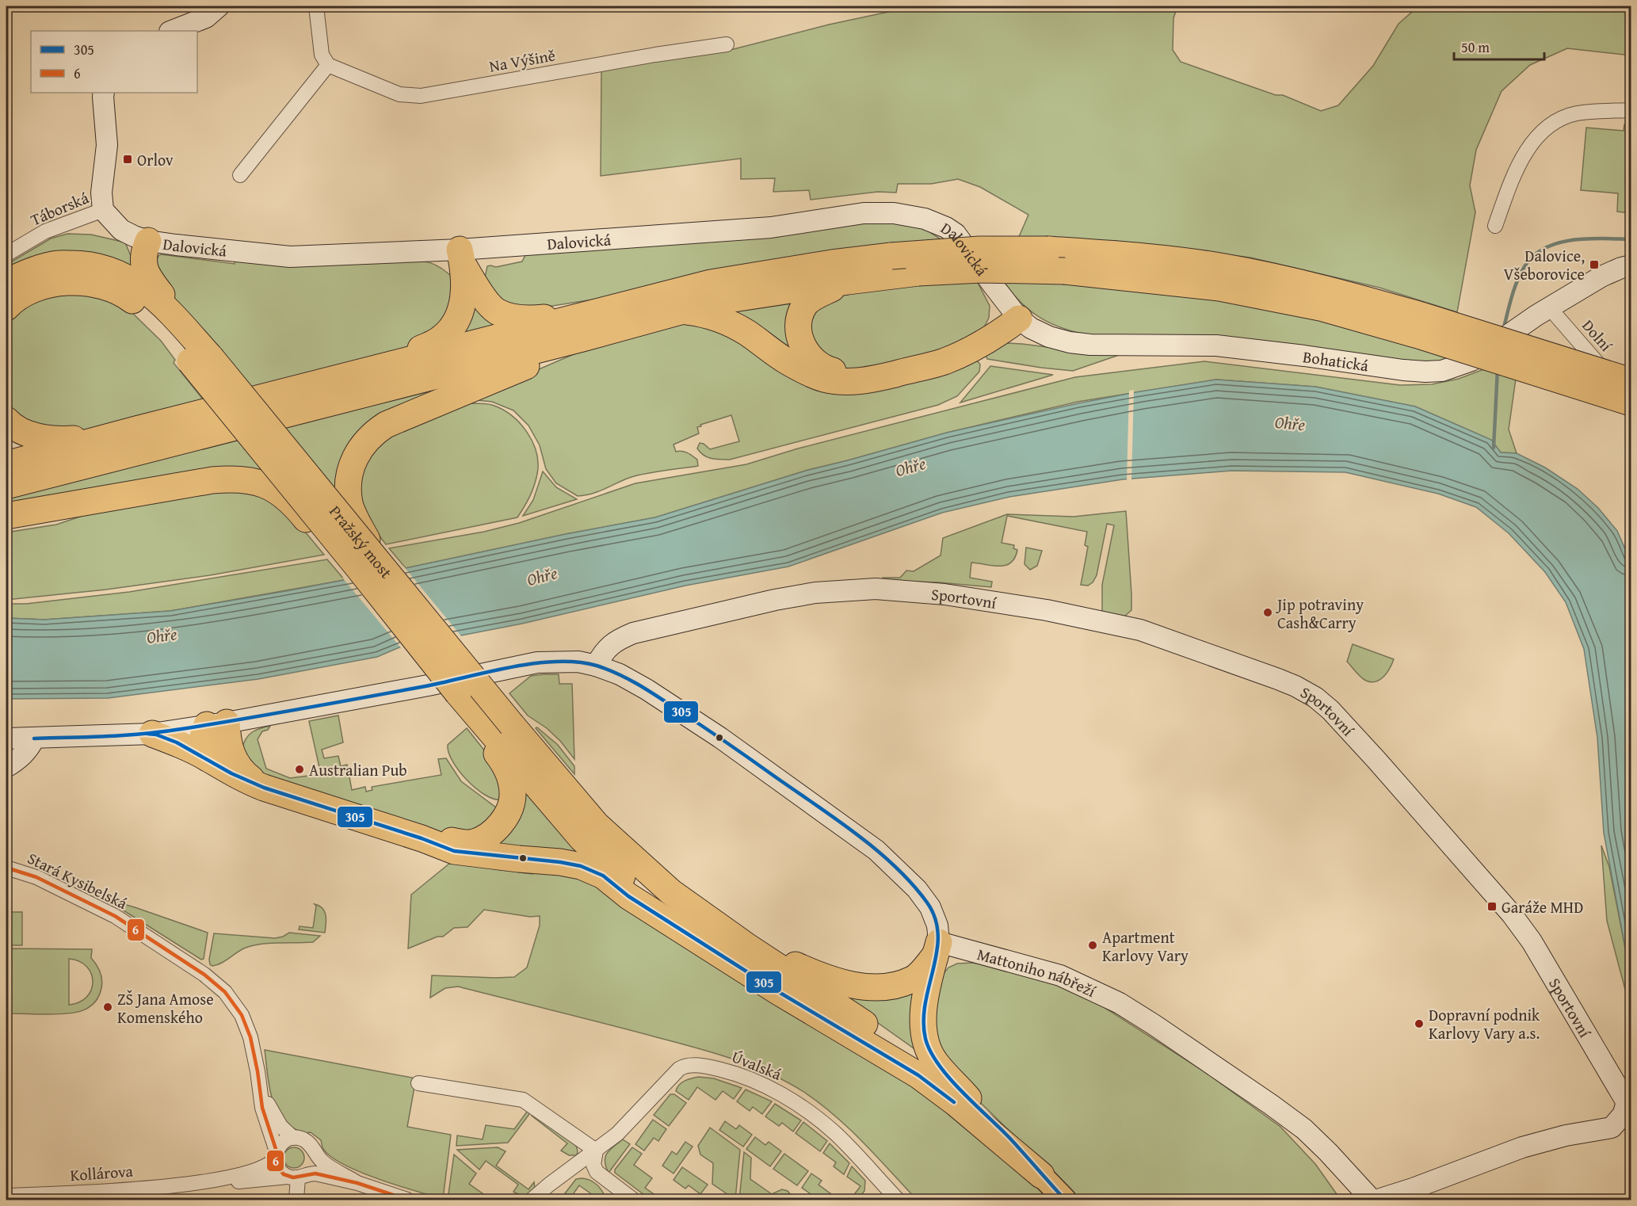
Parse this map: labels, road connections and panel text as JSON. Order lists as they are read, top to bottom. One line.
{"streets":{"highway":["Pražský most"],"street":["Na Výšině","Táborská","Dalovická","Dolní","Bohatická","Sportovní","Stará Kysibelská","Mattoniho nábřeží","Úvalská","Kollárova"]},"crossings":[["Táborská","Dalovická"],["Dalovická","Bohatická"],["Dolní","Bohatická"],["Stará Kysibelská","Kollárova"]],"water":["Ohře"],"places":{"transit":["Orlov","Dalovice, Všeborovice","Garáže MHD"],"other":["Jip potraviny Cash&Carry","Australian Pub","Apartment Karlovy Vary","ZŠ Jana Amose Komenského","Dopravní podnik Karlovy Vary a.s."]},"lines":["transit line 305","transit line 6"],"legend":["305","6"],"scale_bar":"50 m"}
